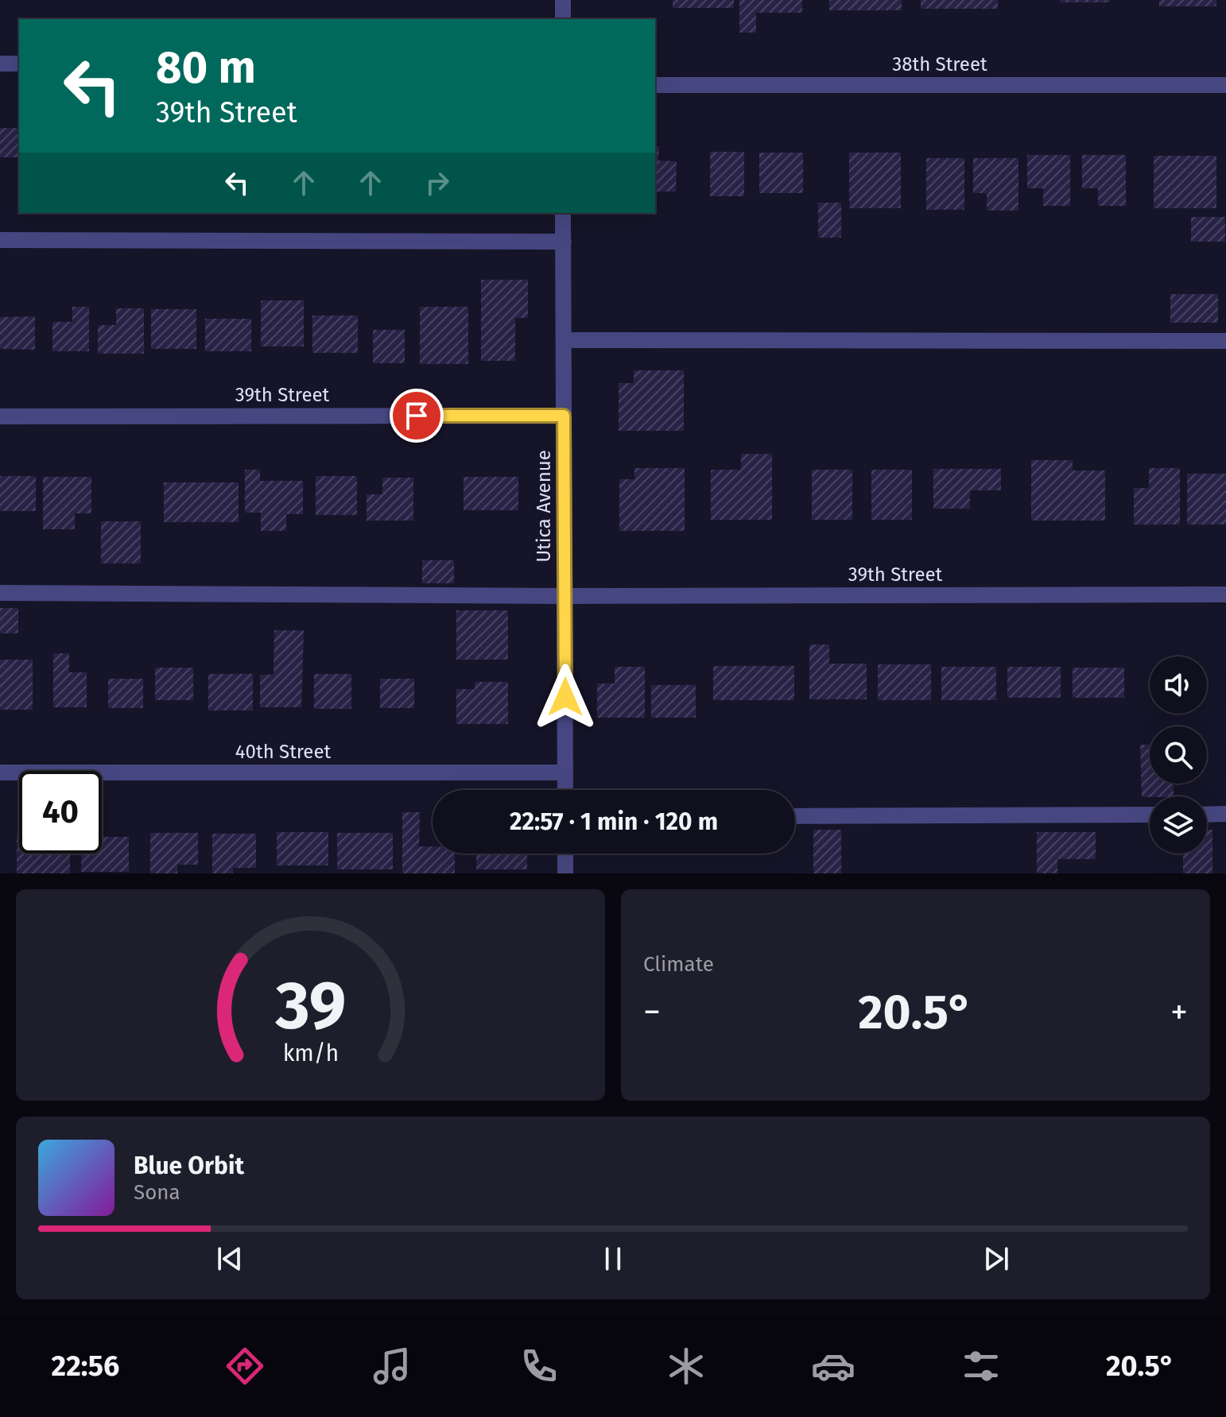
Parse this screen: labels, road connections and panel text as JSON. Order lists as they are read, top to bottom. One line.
{"streets":{"street":["38th Street","39th Street","Utica Avenue","40th Street"]},"crossings":[["39th Street","Utica Avenue"],["Utica Avenue","40th Street"]],"page":{"turn":["80 m","39th Street"],"limit":"40","trip":"22:57 · 1 min · 120 m","tile":"Climate","heat":["−","20.5°","+"],"song":["Blue Orbit","Sona"],"tabs":["22:56","20.5°"],"gauge":["39","km/h"]}}
